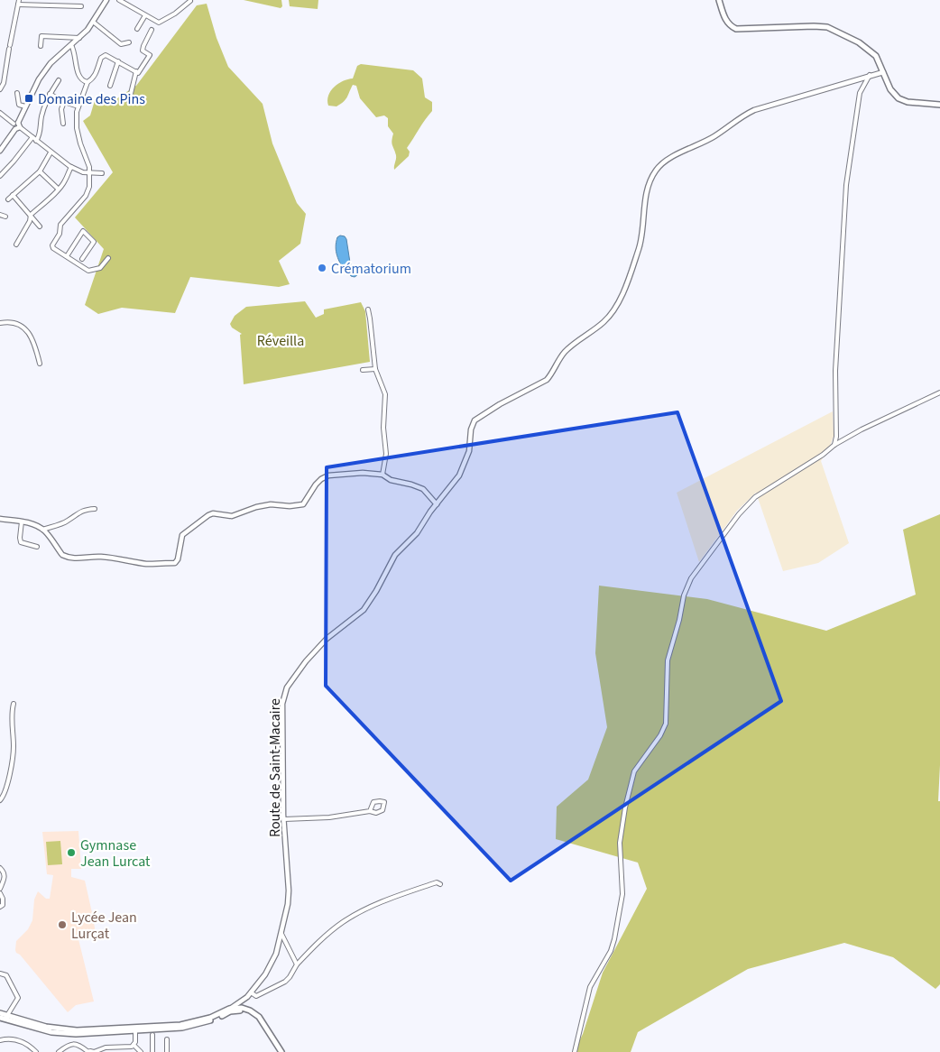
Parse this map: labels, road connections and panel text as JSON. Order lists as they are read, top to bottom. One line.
{"streets":{"street":["Route de Saint-Macaire"]},"parks":["Réveilla"],"places":{"transit":["Domaine des Pins"],"other":["Crématorium","Gymnase Jean Lurcat","Lycée Jean Lurçat"]}}
